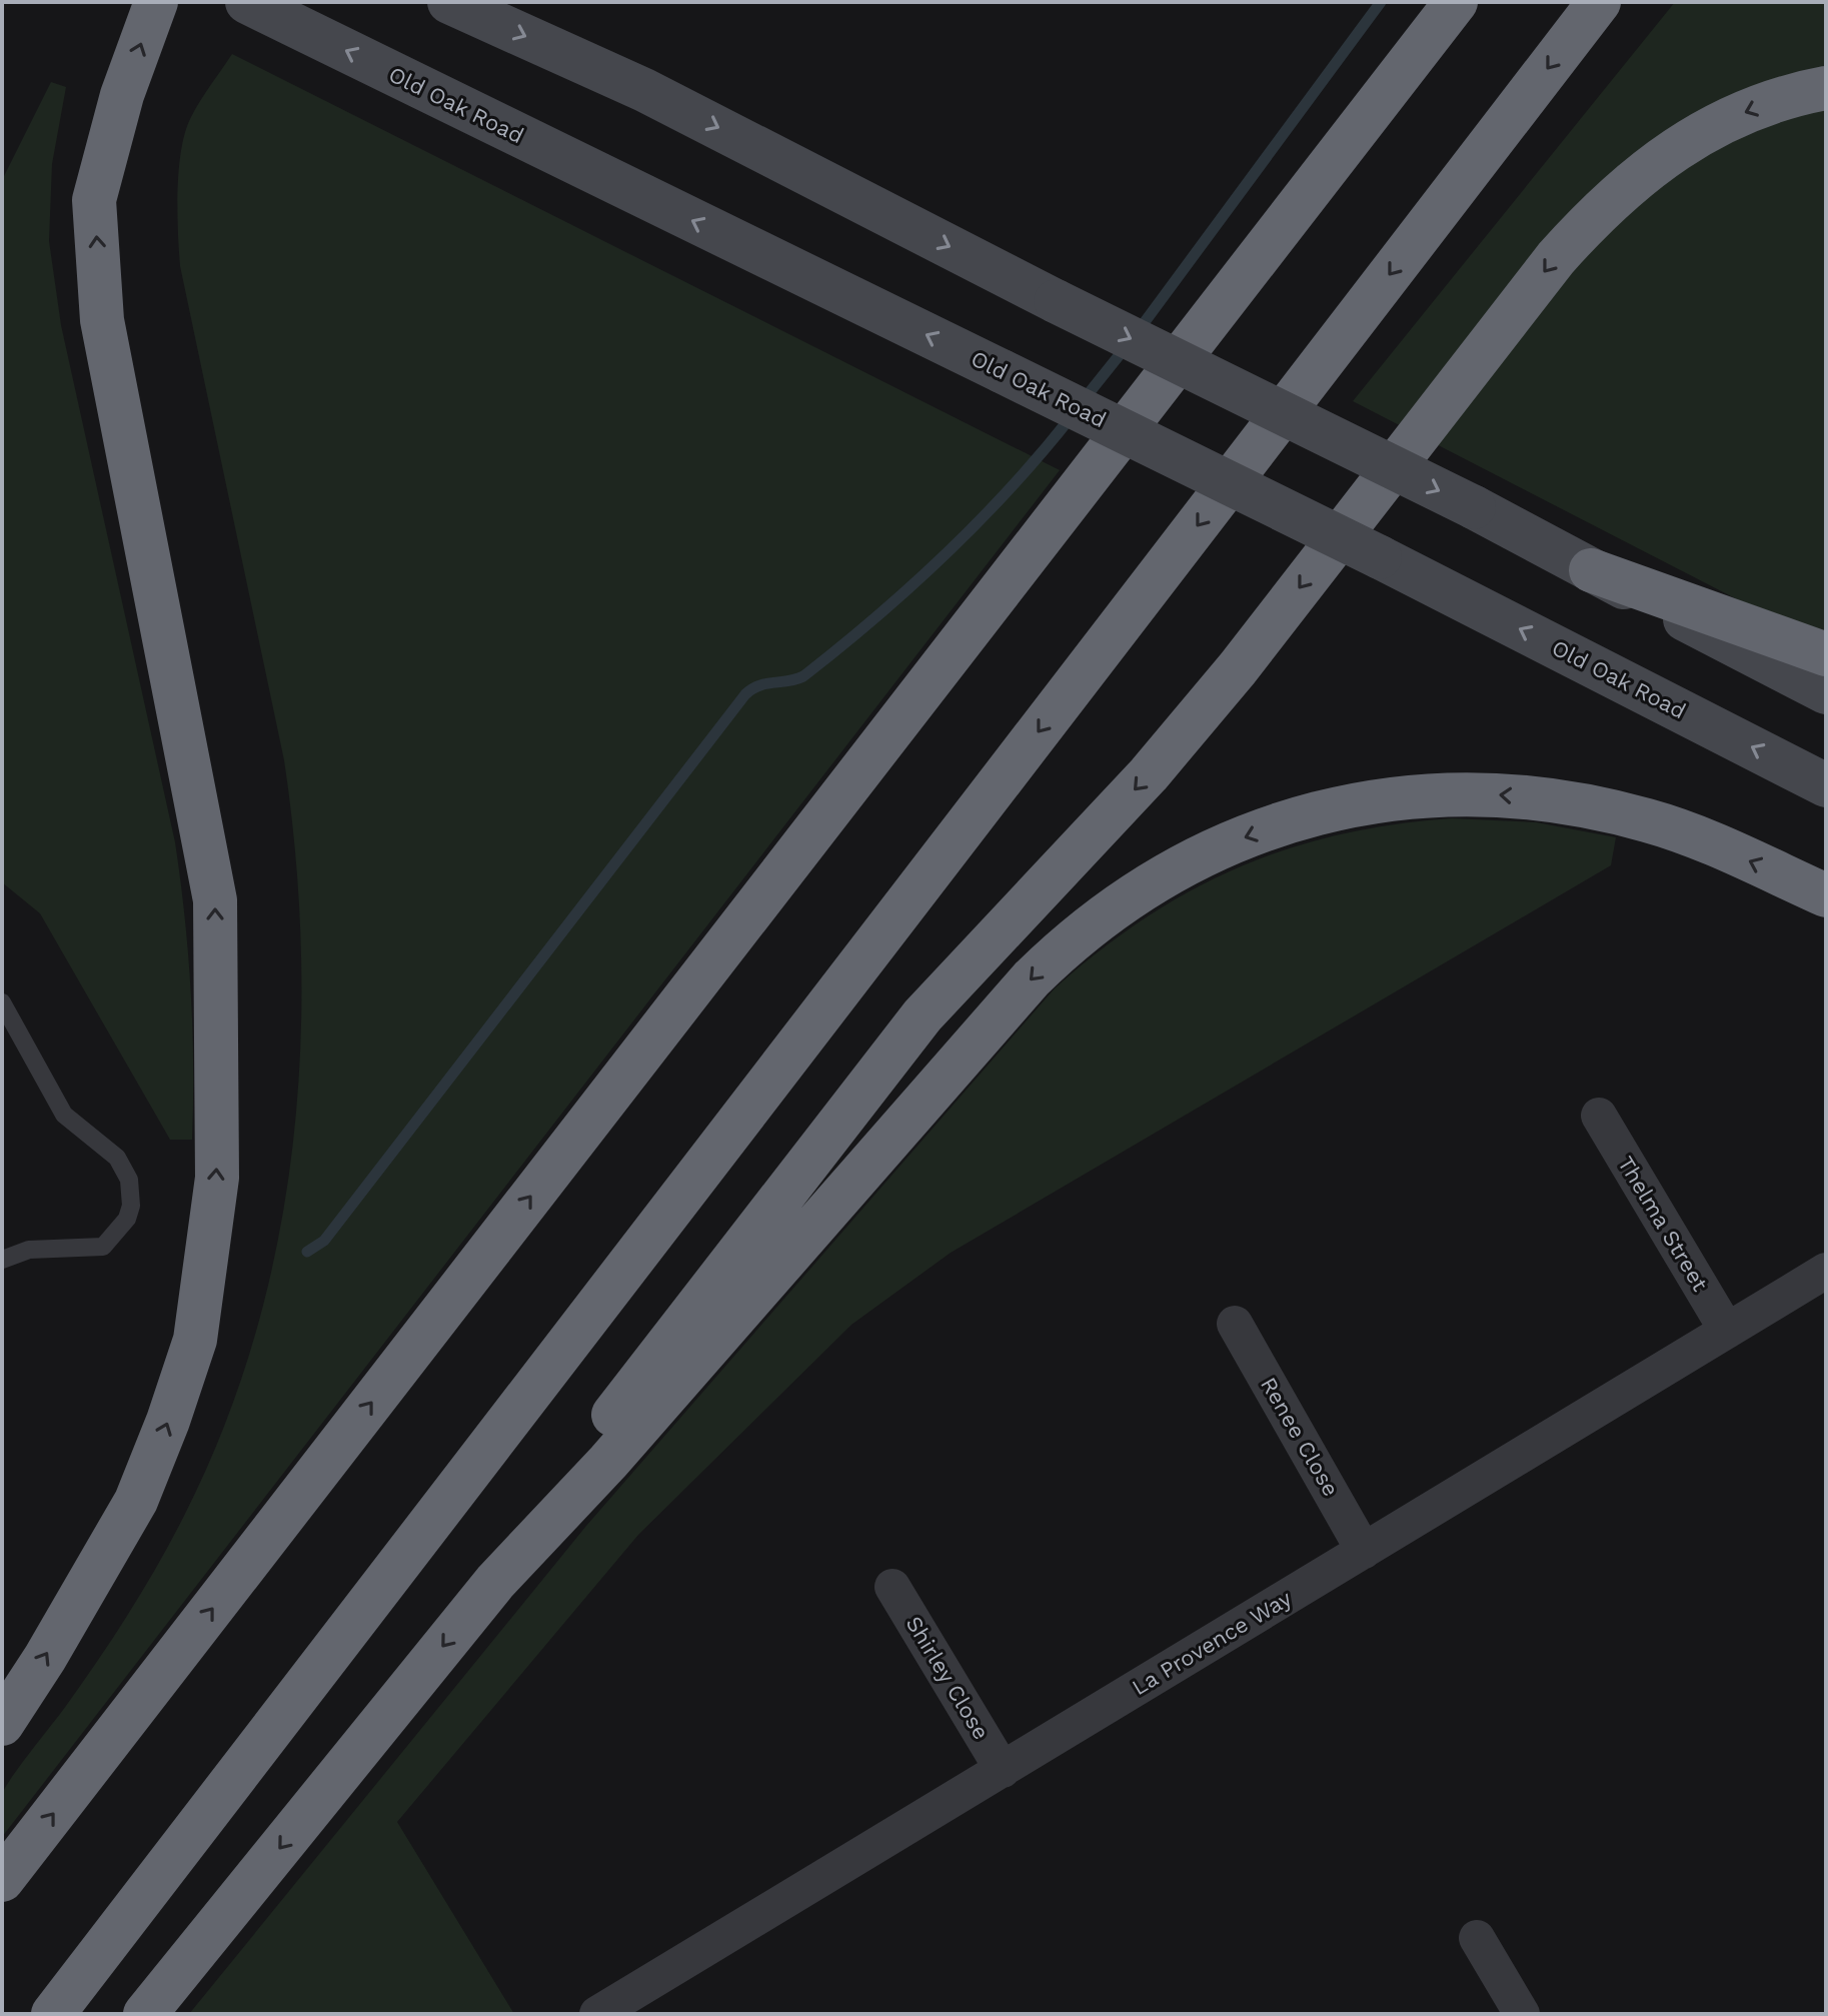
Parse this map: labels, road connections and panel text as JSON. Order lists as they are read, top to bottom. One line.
{"streets":{"main road":["Old Oak Road"],"street":["Thelma Street","Renee Close","La Provence Way","Shirley Close"]},"crossings":[["Thelma Street","La Provence Way"],["Renee Close","La Provence Way"],["La Provence Way","Shirley Close"]]}
